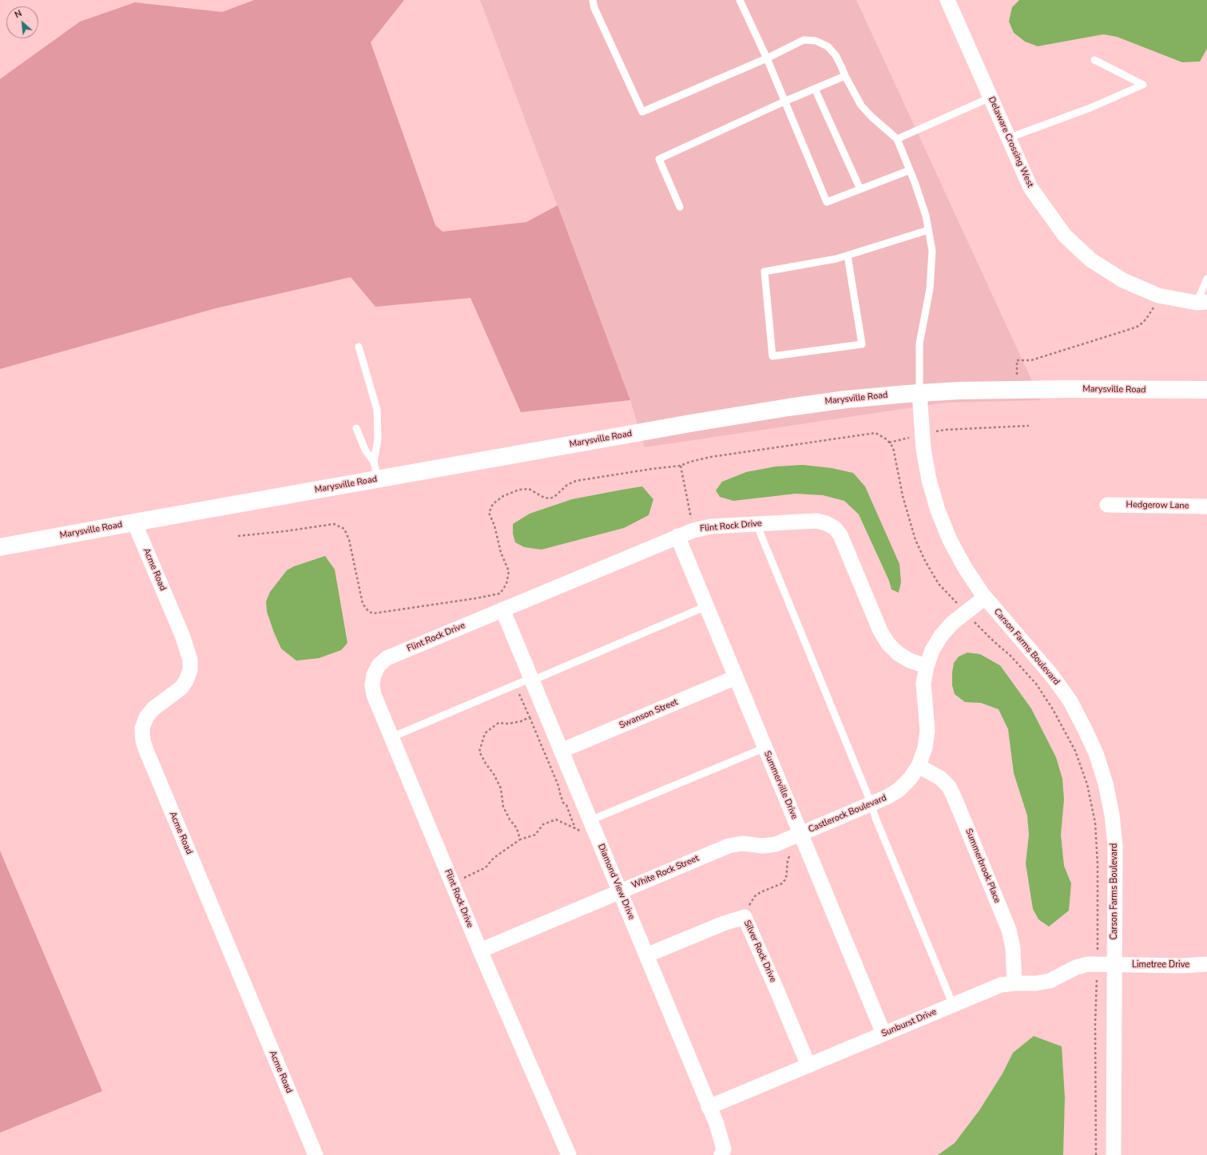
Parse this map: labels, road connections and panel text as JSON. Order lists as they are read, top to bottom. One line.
{"streets":{"highway":["Marysville Road"],"street":["Delaware Crossing West","Hedgerow Lane","Flint Rock Drive","Acme Road","Carson Farms Boulevard","Swanson Street","Summerville Drive","Castlerock Boulevard","Summerbrook Place","White Rock Street","Diamond View Drive","Silver Rock Drive","Limetree Drive","Sunburst Drive"]},"crossings":[["Marysville Road","Acme Road"],["Marysville Road","Carson Farms Boulevard"],["Flint Rock Drive","Summerville Drive"],["Flint Rock Drive","Castlerock Boulevard"],["Flint Rock Drive","White Rock Street"],["Flint Rock Drive","Diamond View Drive"],["Carson Farms Boulevard","Castlerock Boulevard"],["Carson Farms Boulevard","Limetree Drive"],["Carson Farms Boulevard","Sunburst Drive"],["Swanson Street","Summerville Drive"],["Swanson Street","Diamond View Drive"],["Summerville Drive","Castlerock Boulevard"],["Summerville Drive","White Rock Street"],["Summerville Drive","Sunburst Drive"],["Castlerock Boulevard","Summerbrook Place"],["Castlerock Boulevard","White Rock Street"],["Summerbrook Place","Sunburst Drive"],["White Rock Street","Diamond View Drive"],["Diamond View Drive","Silver Rock Drive"],["Diamond View Drive","Sunburst Drive"],["Silver Rock Drive","Sunburst Drive"],["Limetree Drive","Sunburst Drive"]],"north":"top left"}
